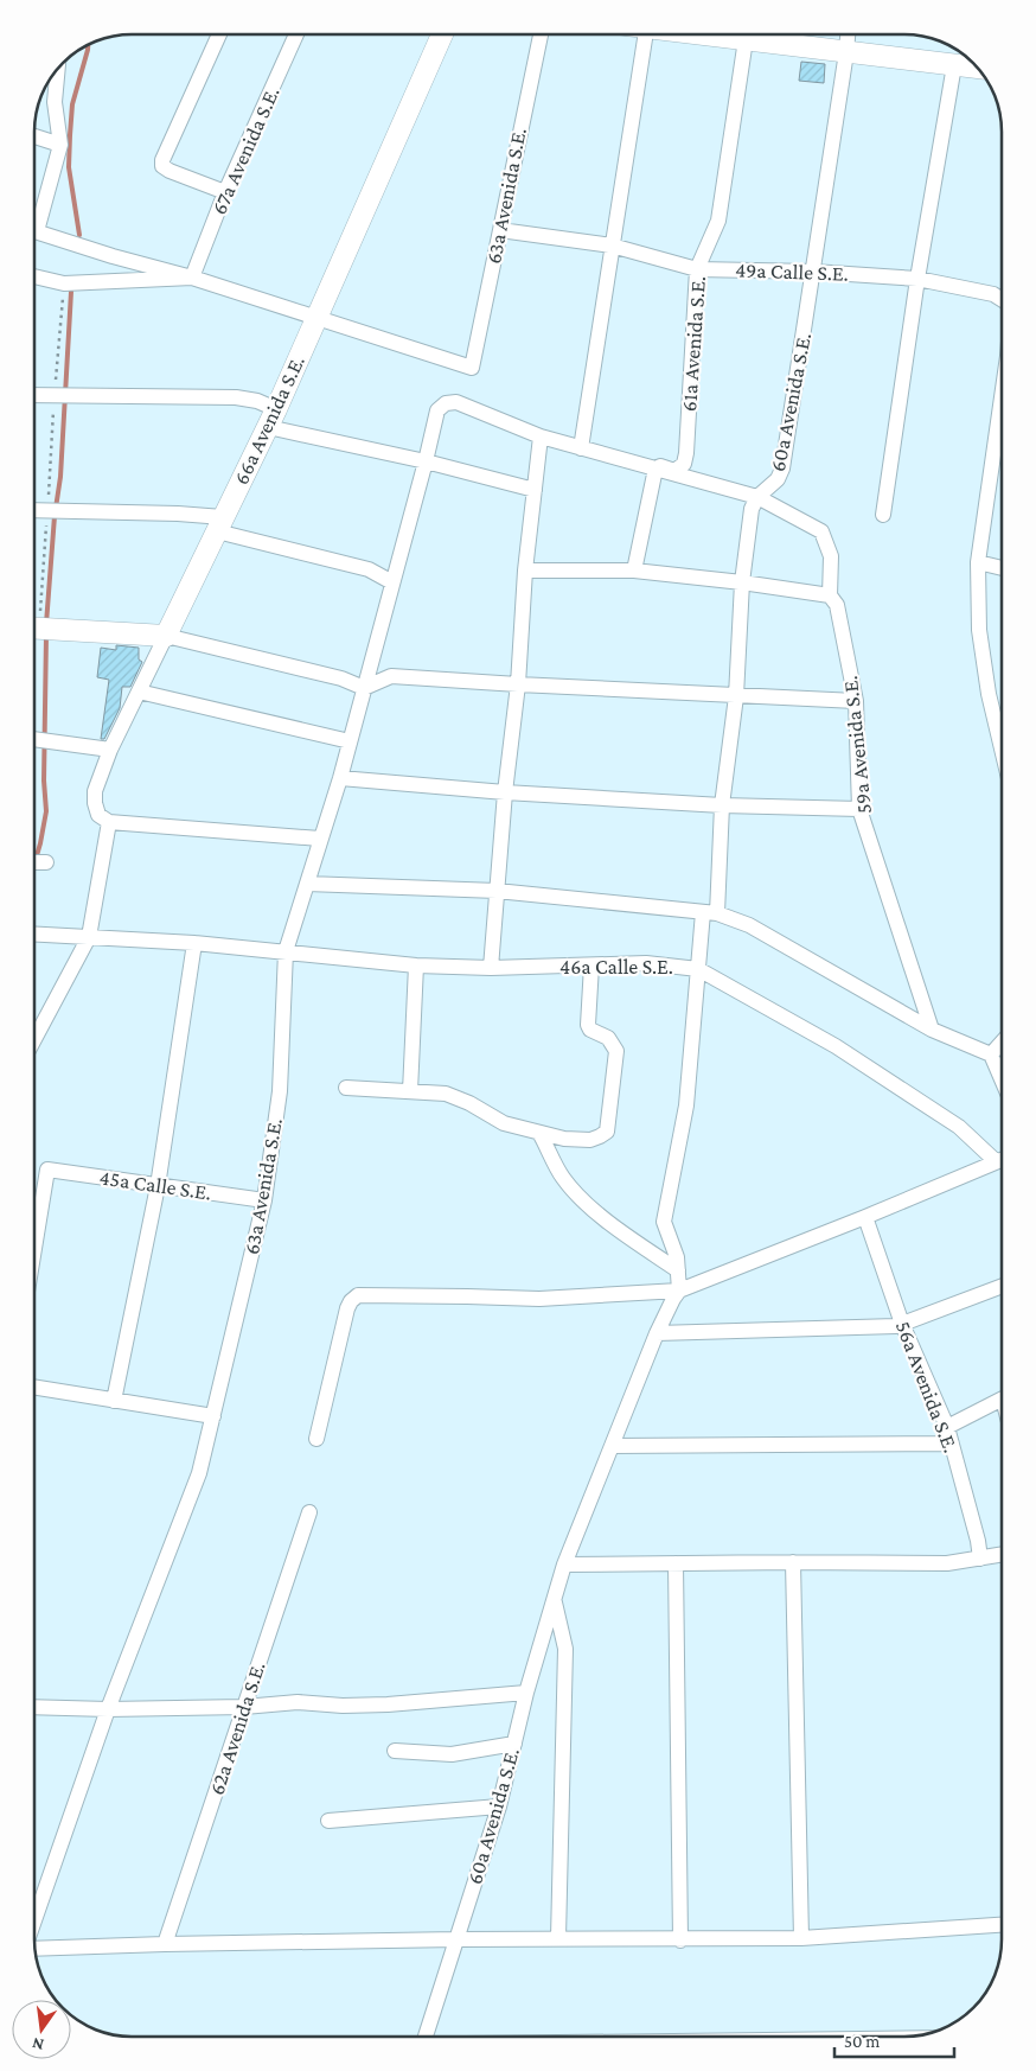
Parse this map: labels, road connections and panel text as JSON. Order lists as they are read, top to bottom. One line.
{"streets":{"street":["67a Avenida S.E.","63a Avenida S.E.","49a Calle S.E.","61a Avenida S.E.","60a Avenida S.E.","66a Avenida S.E.","59a Avenida S.E.","46a Calle S.E.","45a Calle S.E.","56a Avenida S.E.","62a Avenida S.E."]},"crossings":[["63a Avenida S.E.","49a Calle S.E."],["63a Avenida S.E.","66a Avenida S.E."],["63a Avenida S.E.","46a Calle S.E."],["63a Avenida S.E.","45a Calle S.E."],["49a Calle S.E.","61a Avenida S.E."],["49a Calle S.E.","60a Avenida S.E."],["60a Avenida S.E.","46a Calle S.E."],["66a Avenida S.E.","46a Calle S.E."]],"scale_bar":"50 m","north":"bottom"}
